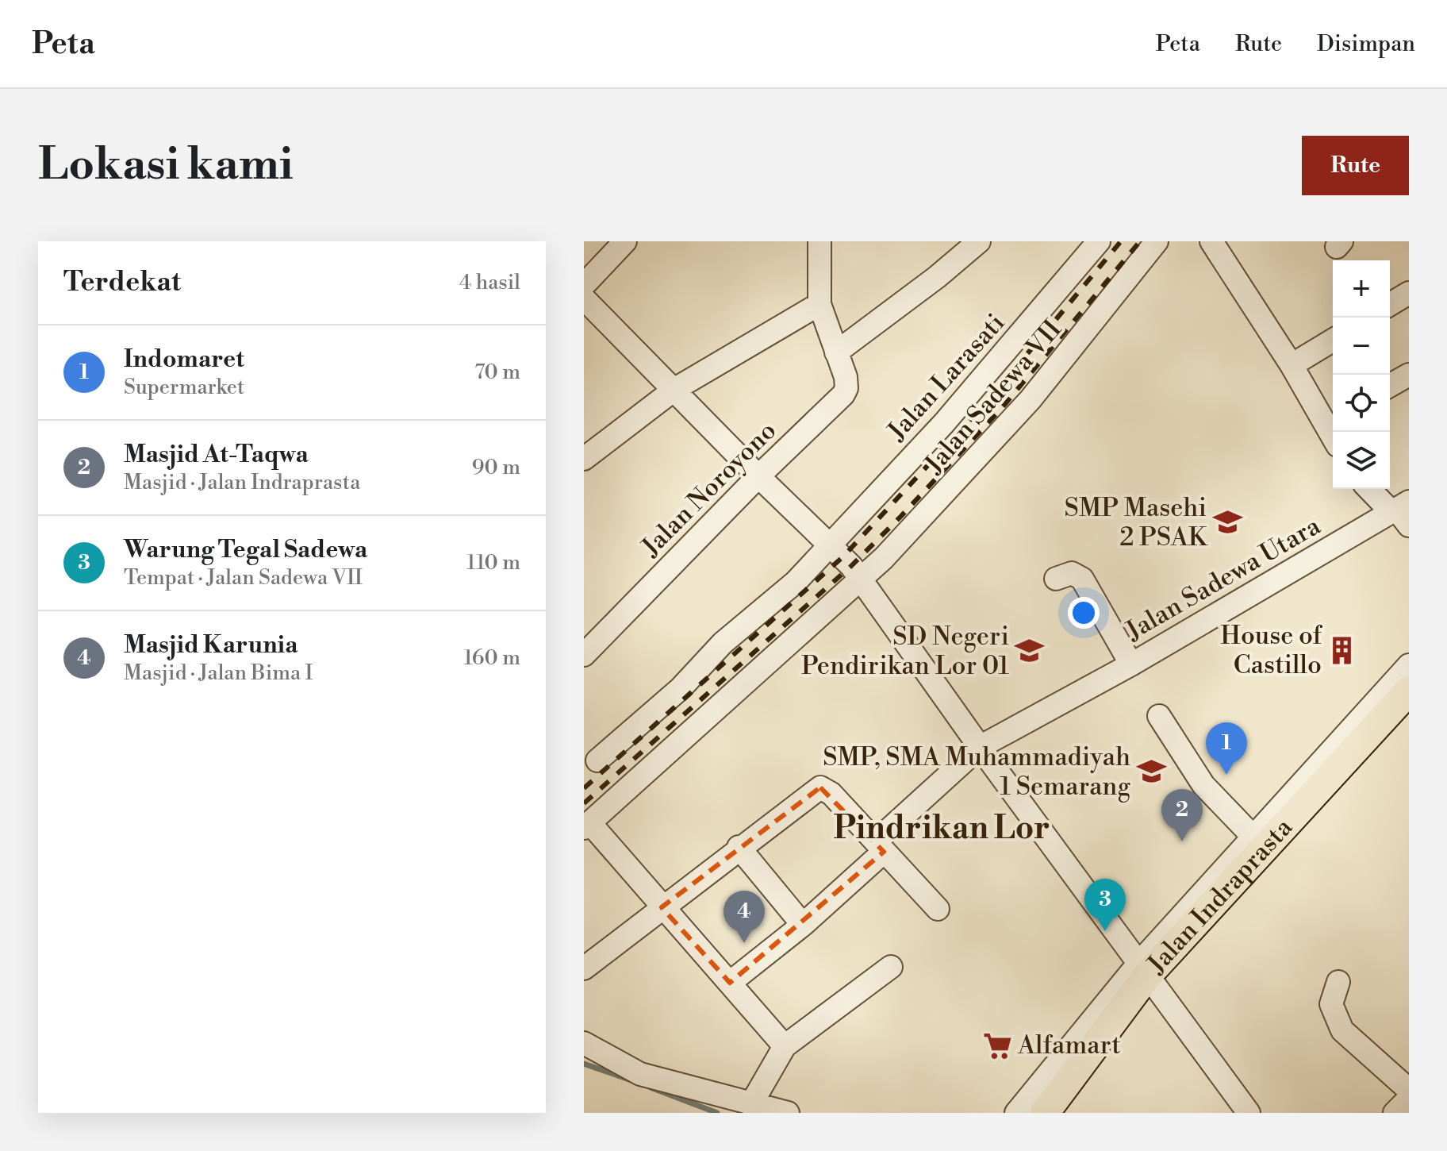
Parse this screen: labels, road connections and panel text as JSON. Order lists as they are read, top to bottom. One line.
{"streets":{"main road":["Jalan Indraprasta"],"street":["Jalan Larasati","Jalan Sadewa VII","Jalan Noroyono","Jalan Sadewa Utara"]},"districts":["Pindrikan Lor"],"places":{"school or university":["SMP Masehi 2 PSAK","SD Negeri Pendirikan Lor 01","SMP, SMA Muhammadiyah 1 Semarang"],"building":["House of Castillo"],"supermarket":["Alfamart"]},"page":{"header":"Peta","nav":["Peta","Rute","Disimpan"],"buttons":"Rute","title":"Lokasi kami","heading":["Terdekat","4 hasil"],"map_buttons":["+","−"],"list":[{"mark":"1","name":"Indomaret","note":"Supermarket","value":"70 m"},{"mark":"2","name":"Masjid At-Taqwa","note":"Masjid · Jalan Indraprasta","value":"90 m"},{"mark":"3","name":"Warung Tegal Sadewa","note":"Tempat · Jalan Sadewa VII","value":"110 m"},{"mark":"4","name":"Masjid Karunia","note":"Masjid · Jalan Bima I","value":"160 m"}],"pins":["1","2","3","4"]}}
